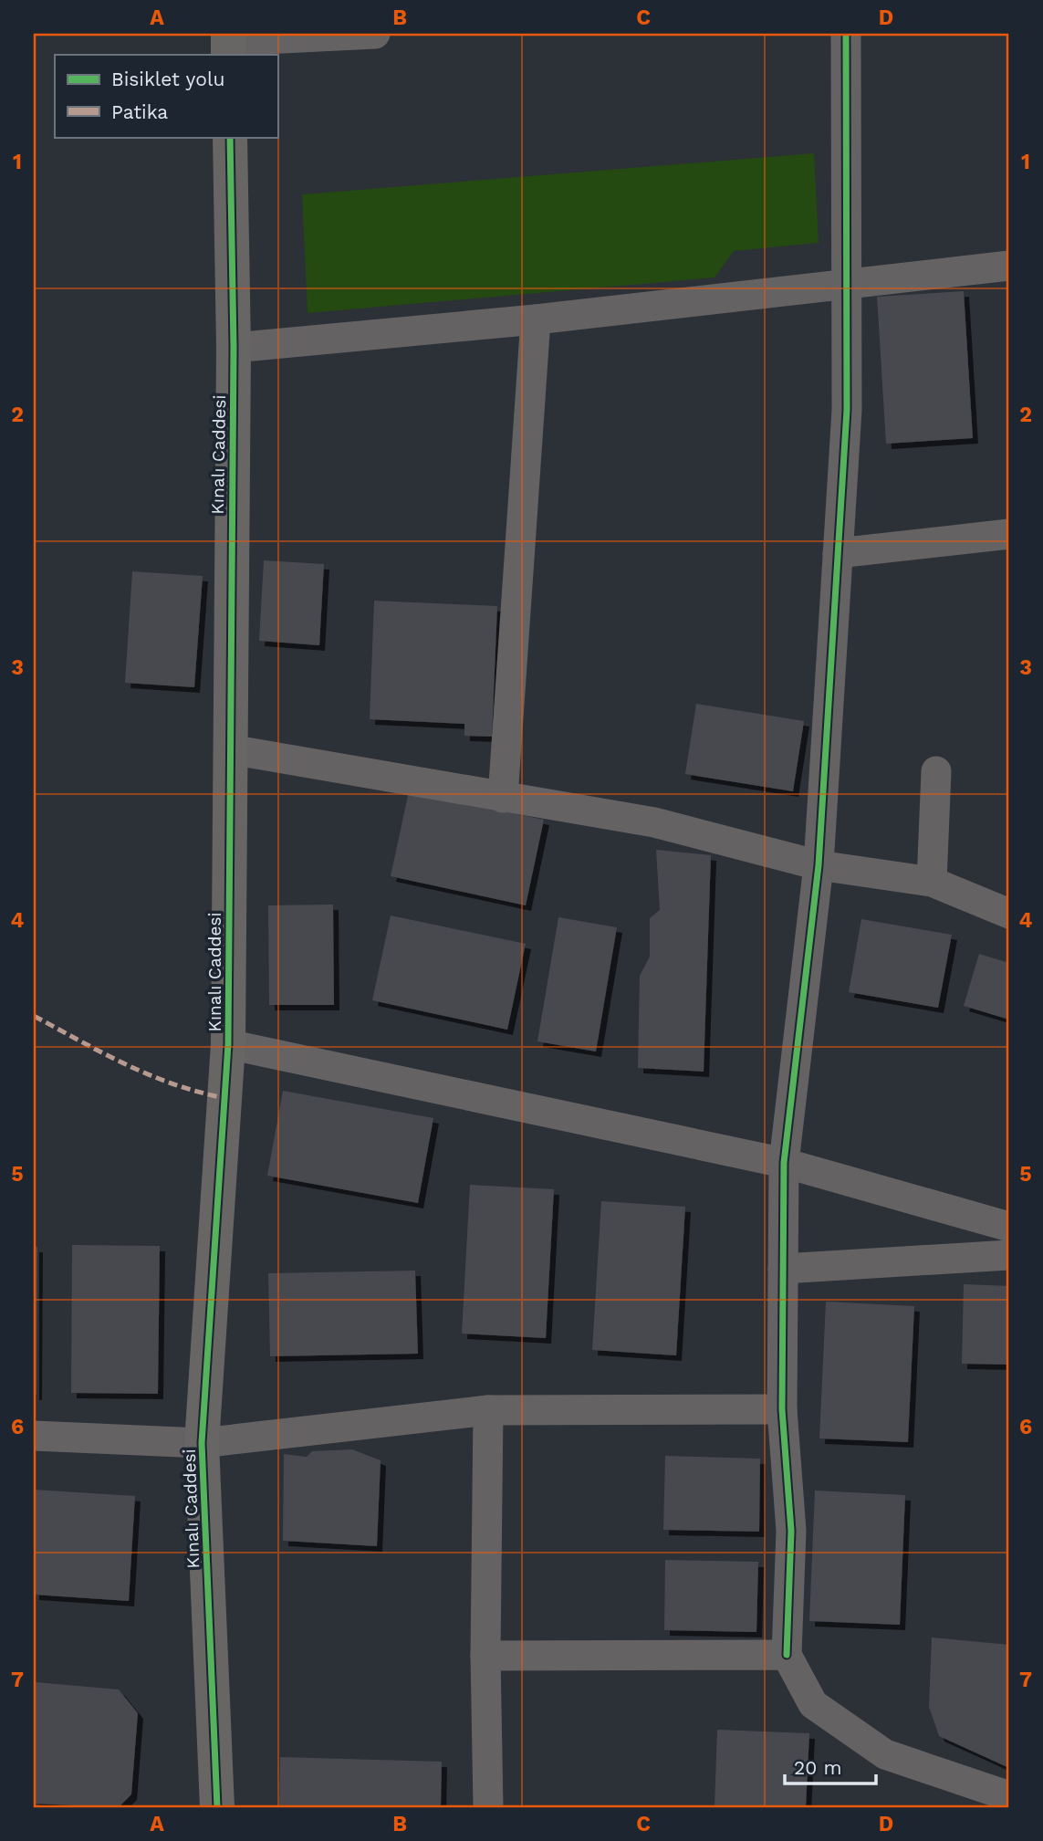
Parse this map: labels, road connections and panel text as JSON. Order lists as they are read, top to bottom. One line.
{"streets":{"street":["Kınalı Caddesi"]},"legend":["Bisiklet yolu","Patika"],"scale_bar":"20 m","grid":{"columns":["A","B","C","D"],"rows":["1","2","3","4","5","6","7"]}}
